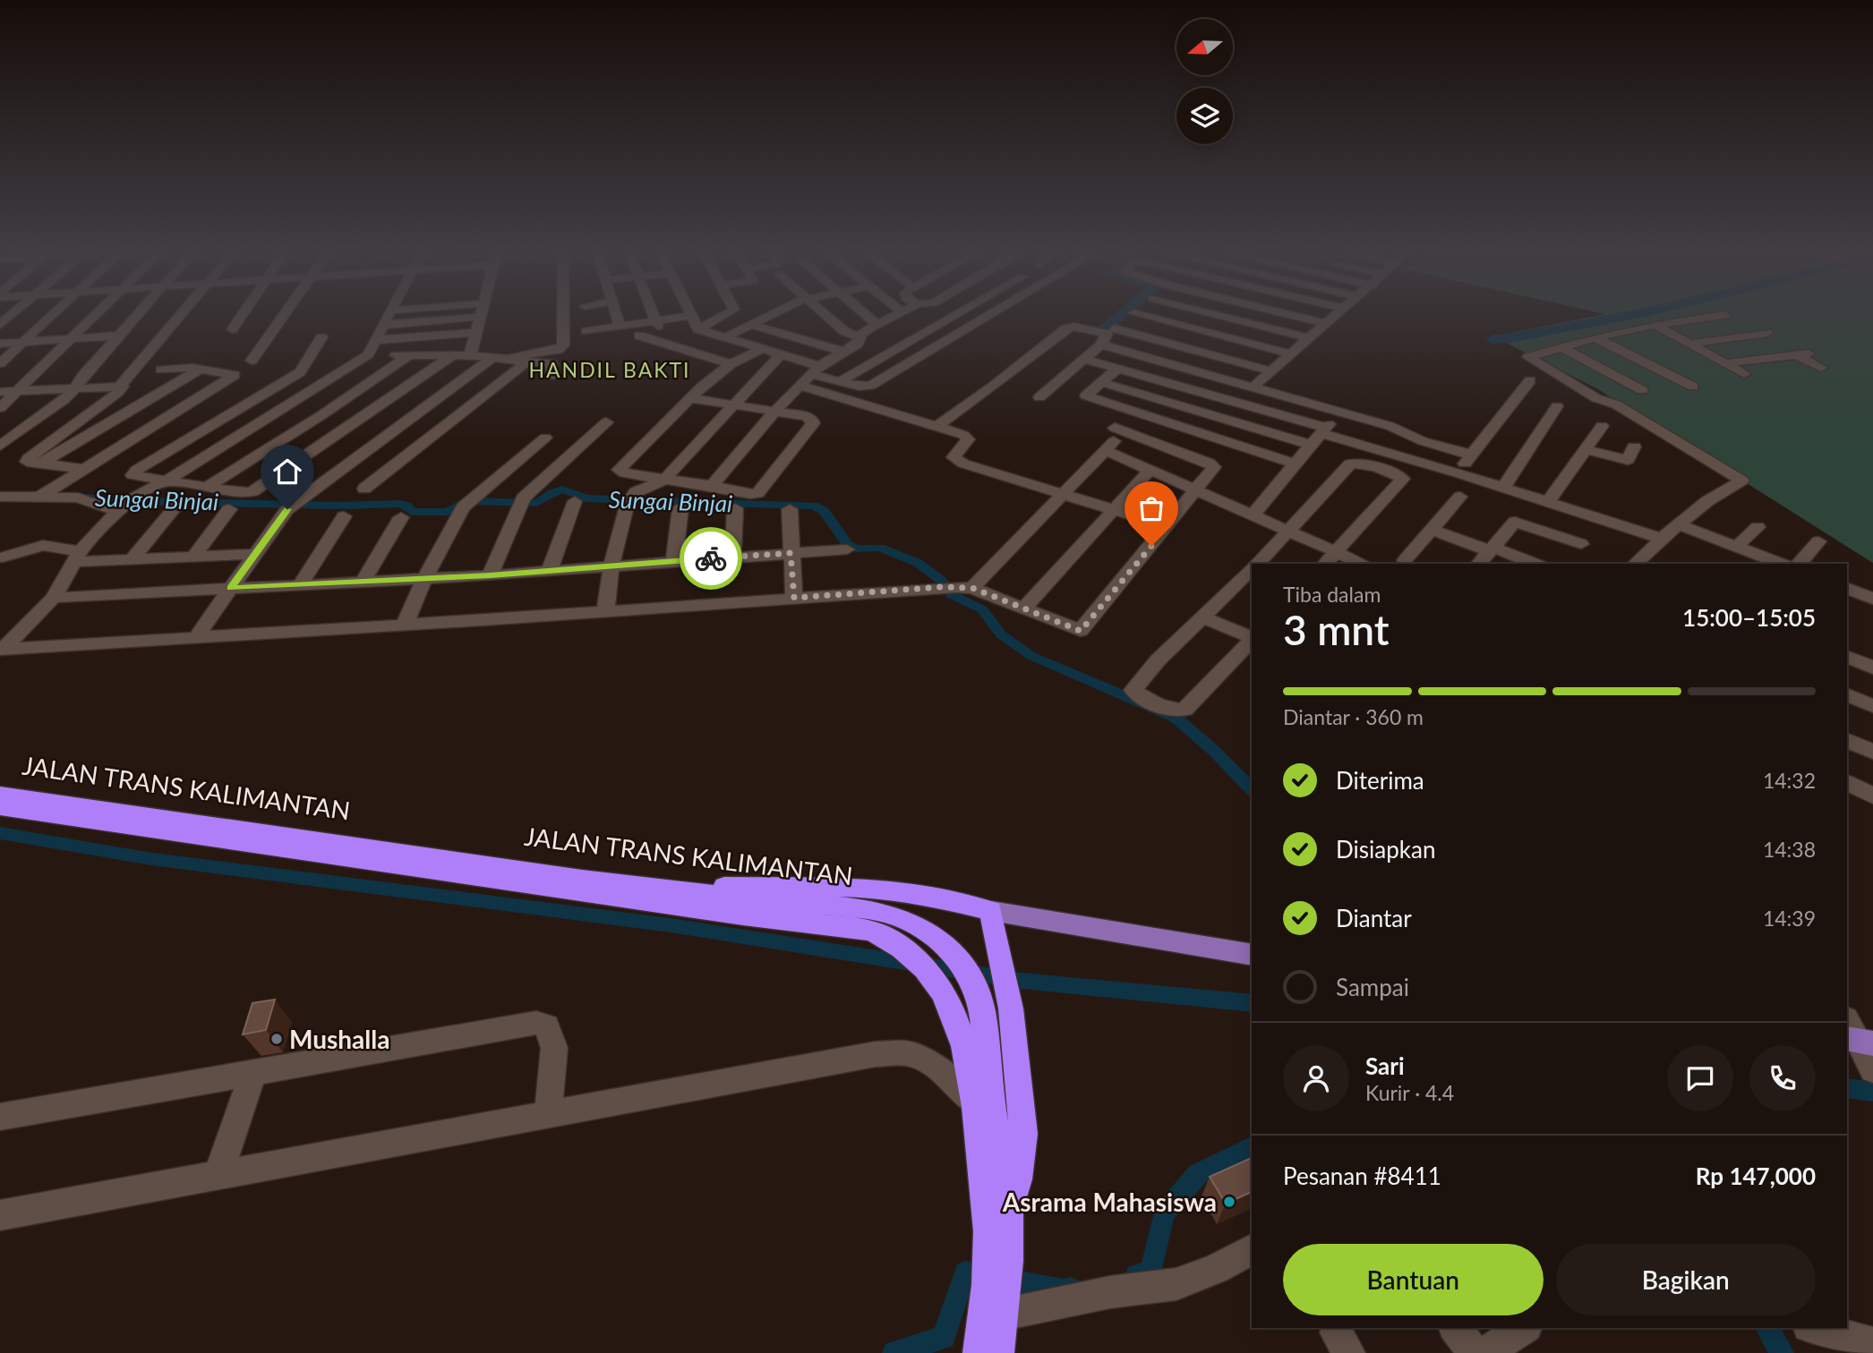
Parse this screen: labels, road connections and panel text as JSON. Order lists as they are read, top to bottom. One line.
{"streets":{"highway":["JALAN TRANS KALIMANTAN"]},"districts":["HANDIL BAKTI"],"water":["Sungai Binjai"],"places":["Mushalla","Asrama Mahasiswa"],"north":"left","page":{"heading":["3 mnt","Tiba dalam","15:00–15:05"],"panel":["Sari","Kurir · 4.4","Pesanan #8411","Rp 147,000"],"bar":"Diantar · 360 m","list":[["Diterima","14:32"],["Disiapkan","14:38"],["Diantar","14:39"],"Sampai"],"buttons":["Bantuan","Bagikan"]}}
